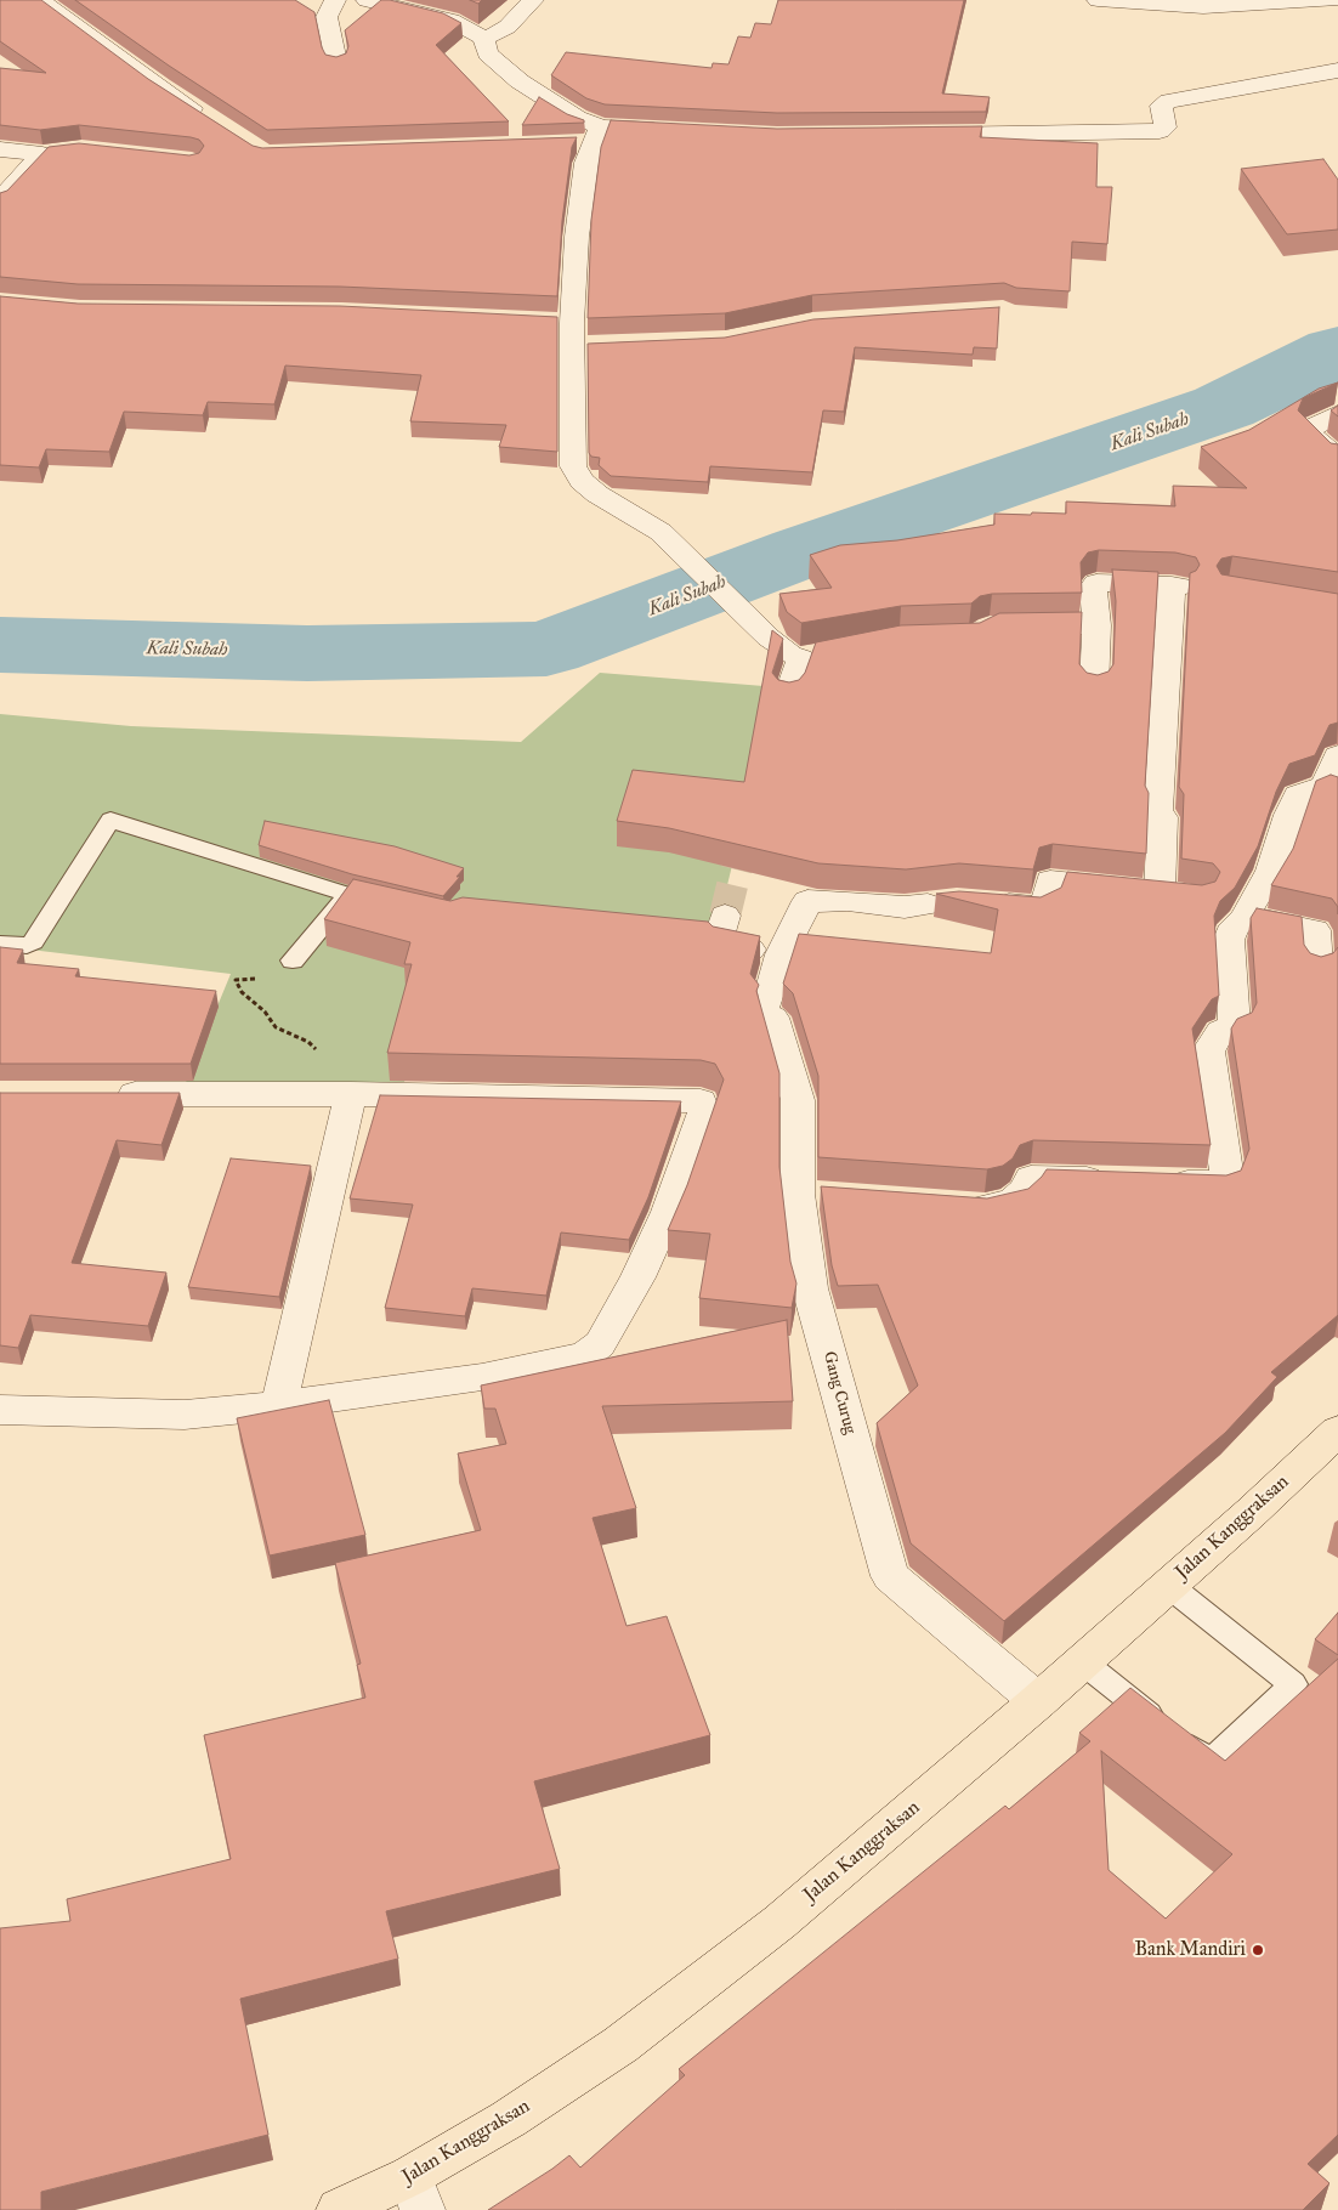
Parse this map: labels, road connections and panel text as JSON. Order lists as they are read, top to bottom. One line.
{"streets":{"highway":["Jalan Kanggraksan"],"street":["Gang Curug"]},"crossings":[["Gang Curug","Jalan Kanggraksan"]],"water":["Kali Subah"],"places":["Bank Mandiri"]}
